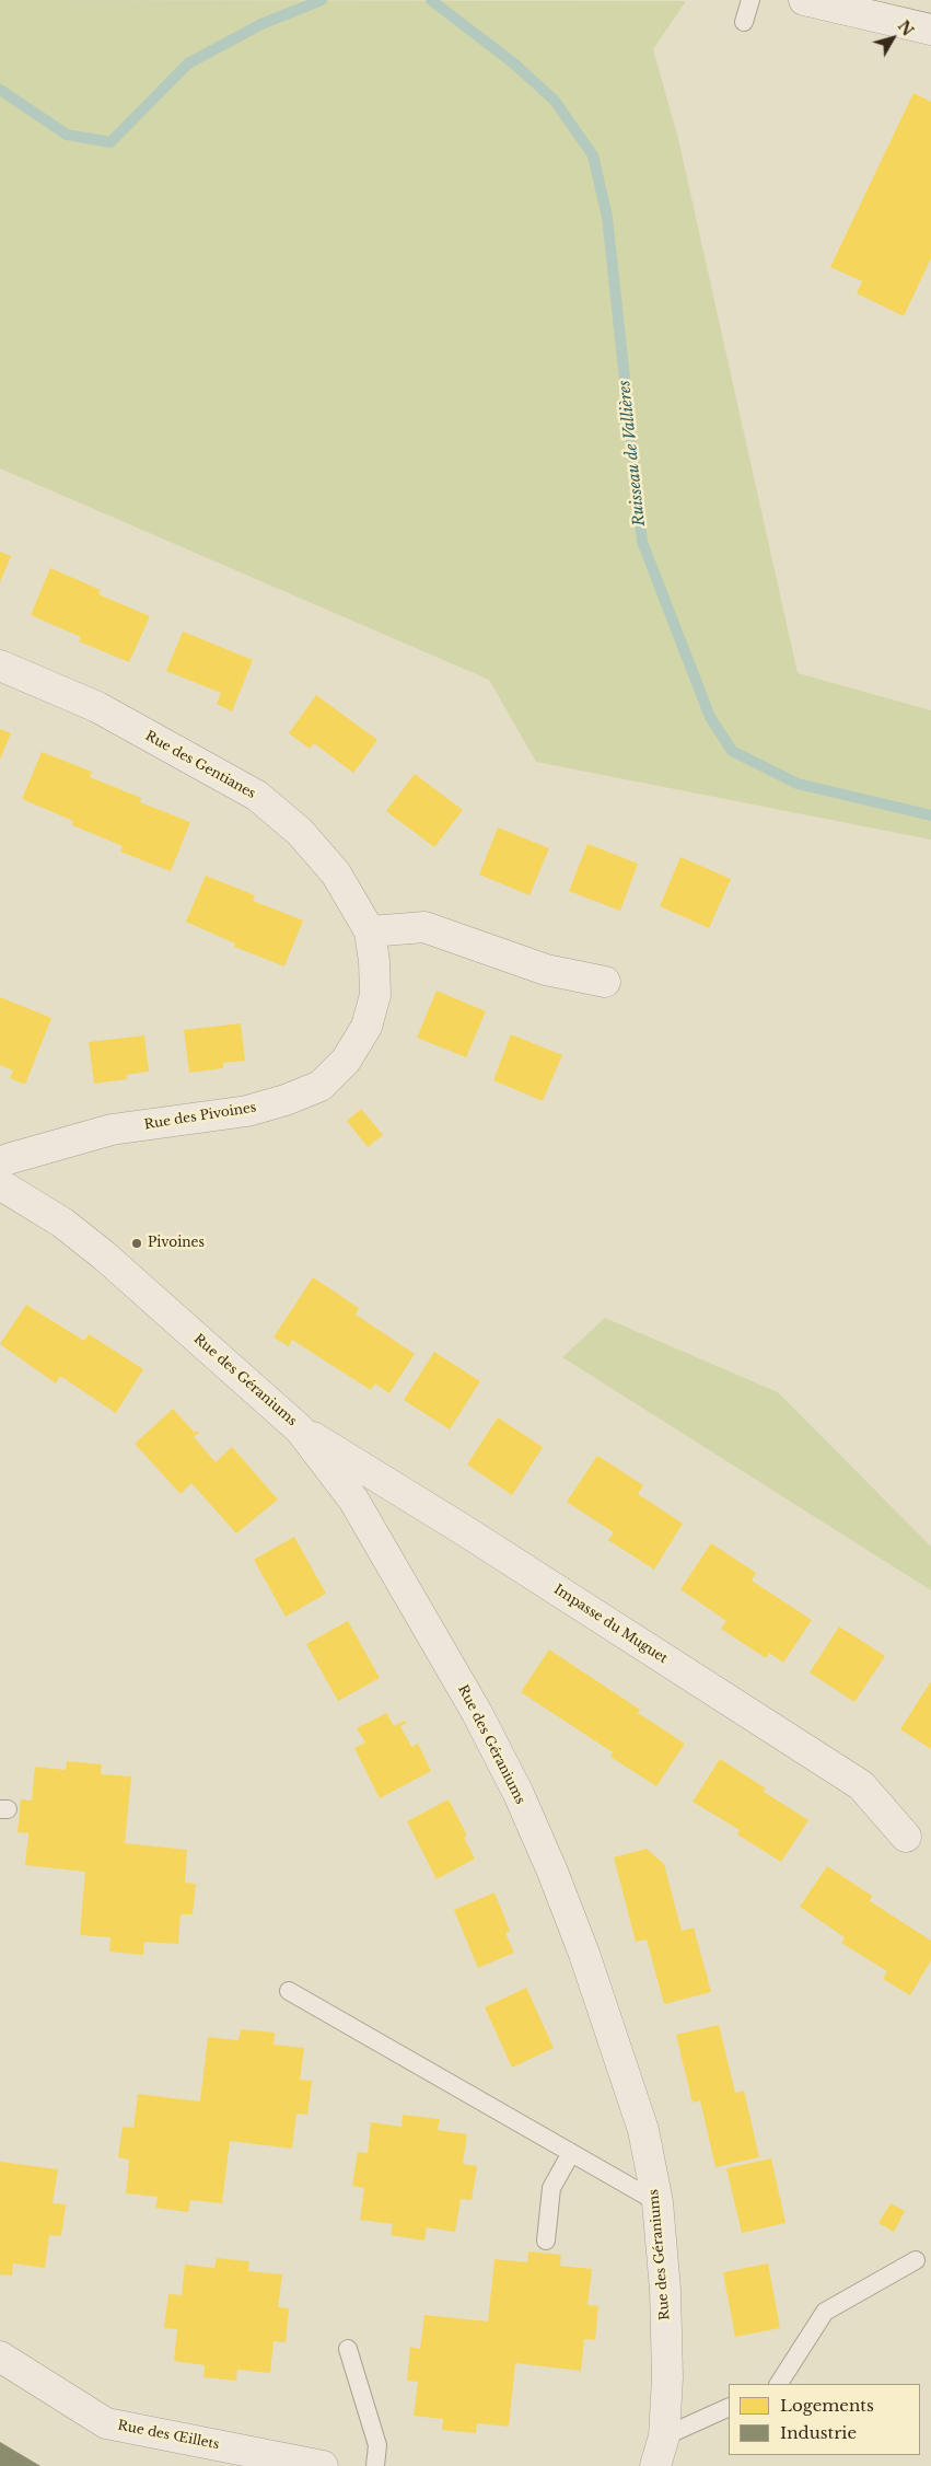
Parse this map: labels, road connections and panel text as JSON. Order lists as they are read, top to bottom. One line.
{"streets":{"street":["Rue des Gentianes","Rue des Pivoines","Rue des Géraniums","Impasse du Muguet","Rue des Œillets"]},"crossings":[["Rue des Gentianes","Rue des Pivoines"],["Rue des Pivoines","Rue des Géraniums"],["Rue des Géraniums","Impasse du Muguet"]],"water":["Ruisseau de Vallières"],"places":["Pivoines"],"legend":["Logements","Industrie"],"north":"top right"}
